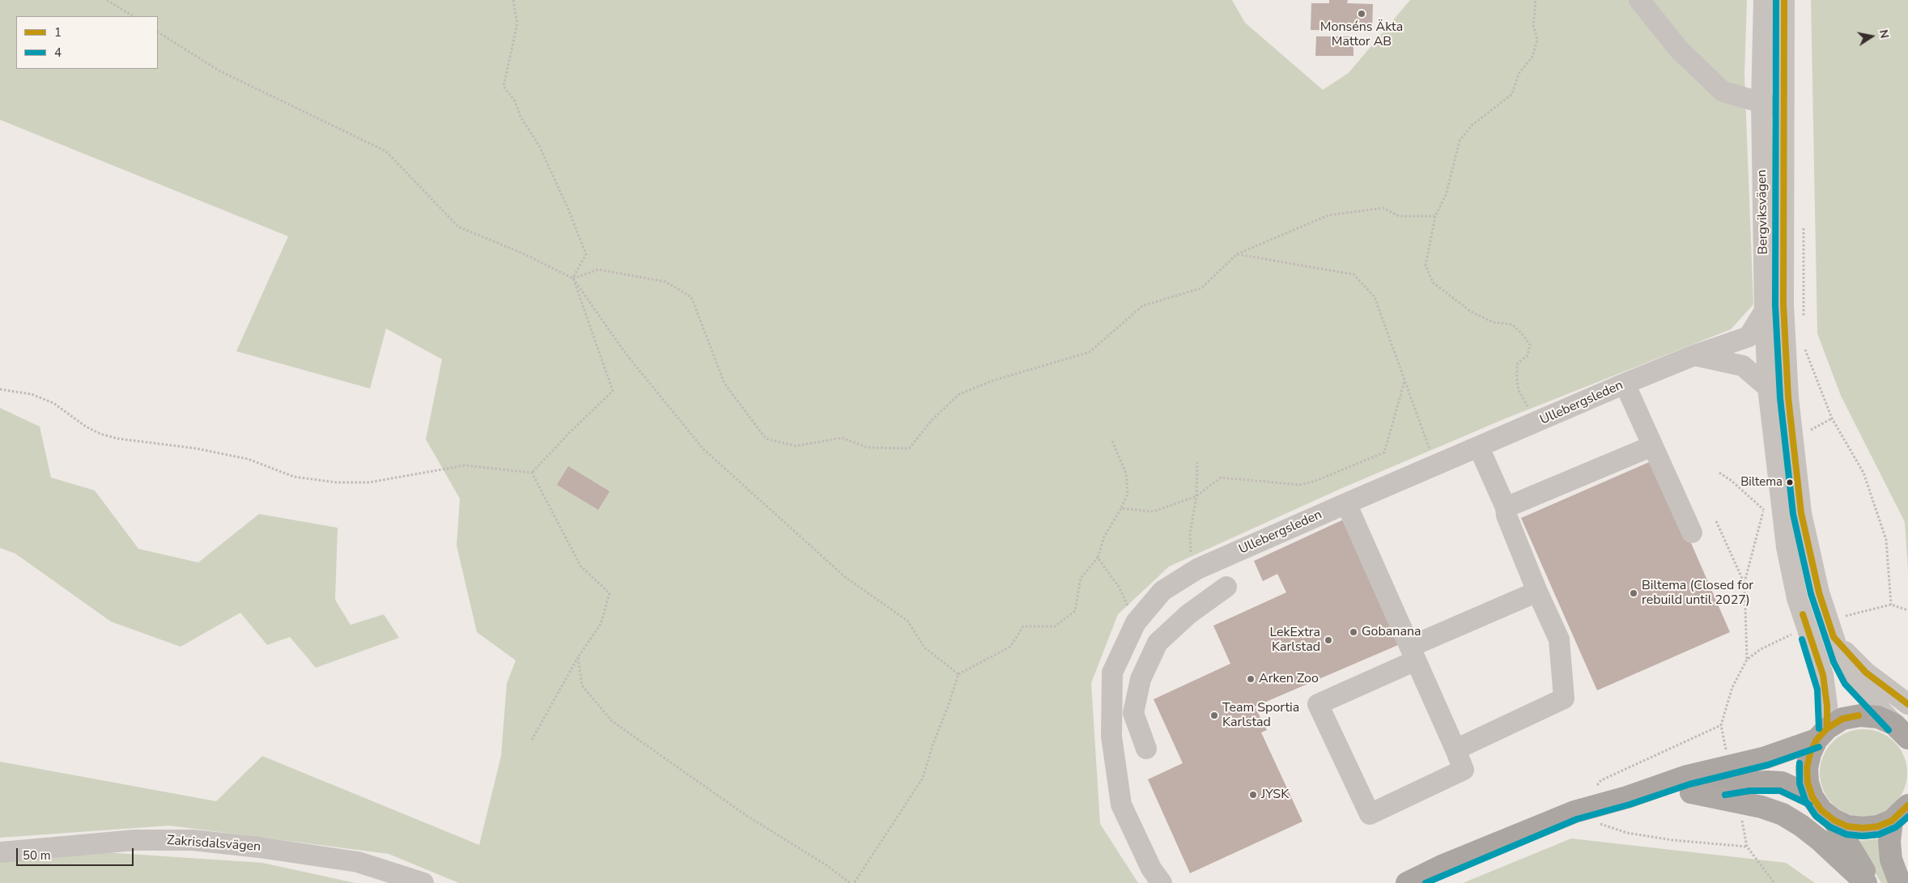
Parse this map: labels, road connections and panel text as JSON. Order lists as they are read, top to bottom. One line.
{"streets":{"street":["Bergviksvägen","Ullebergsleden","Zakrisdalsvägen"]},"crossings":[["Bergviksvägen","Ullebergsleden"]],"places":["Monséns Äkta Mattor AB","Biltema","Biltema (Closed for rebuild until 2027)","Gobanana","LekExtra Karlstad","Arken Zoo","Team Sportia Karlstad","JYSK"],"lines":["transit line 1","transit line 4"],"legend":["1","4"],"scale_bar":"50 m","north":"right"}
